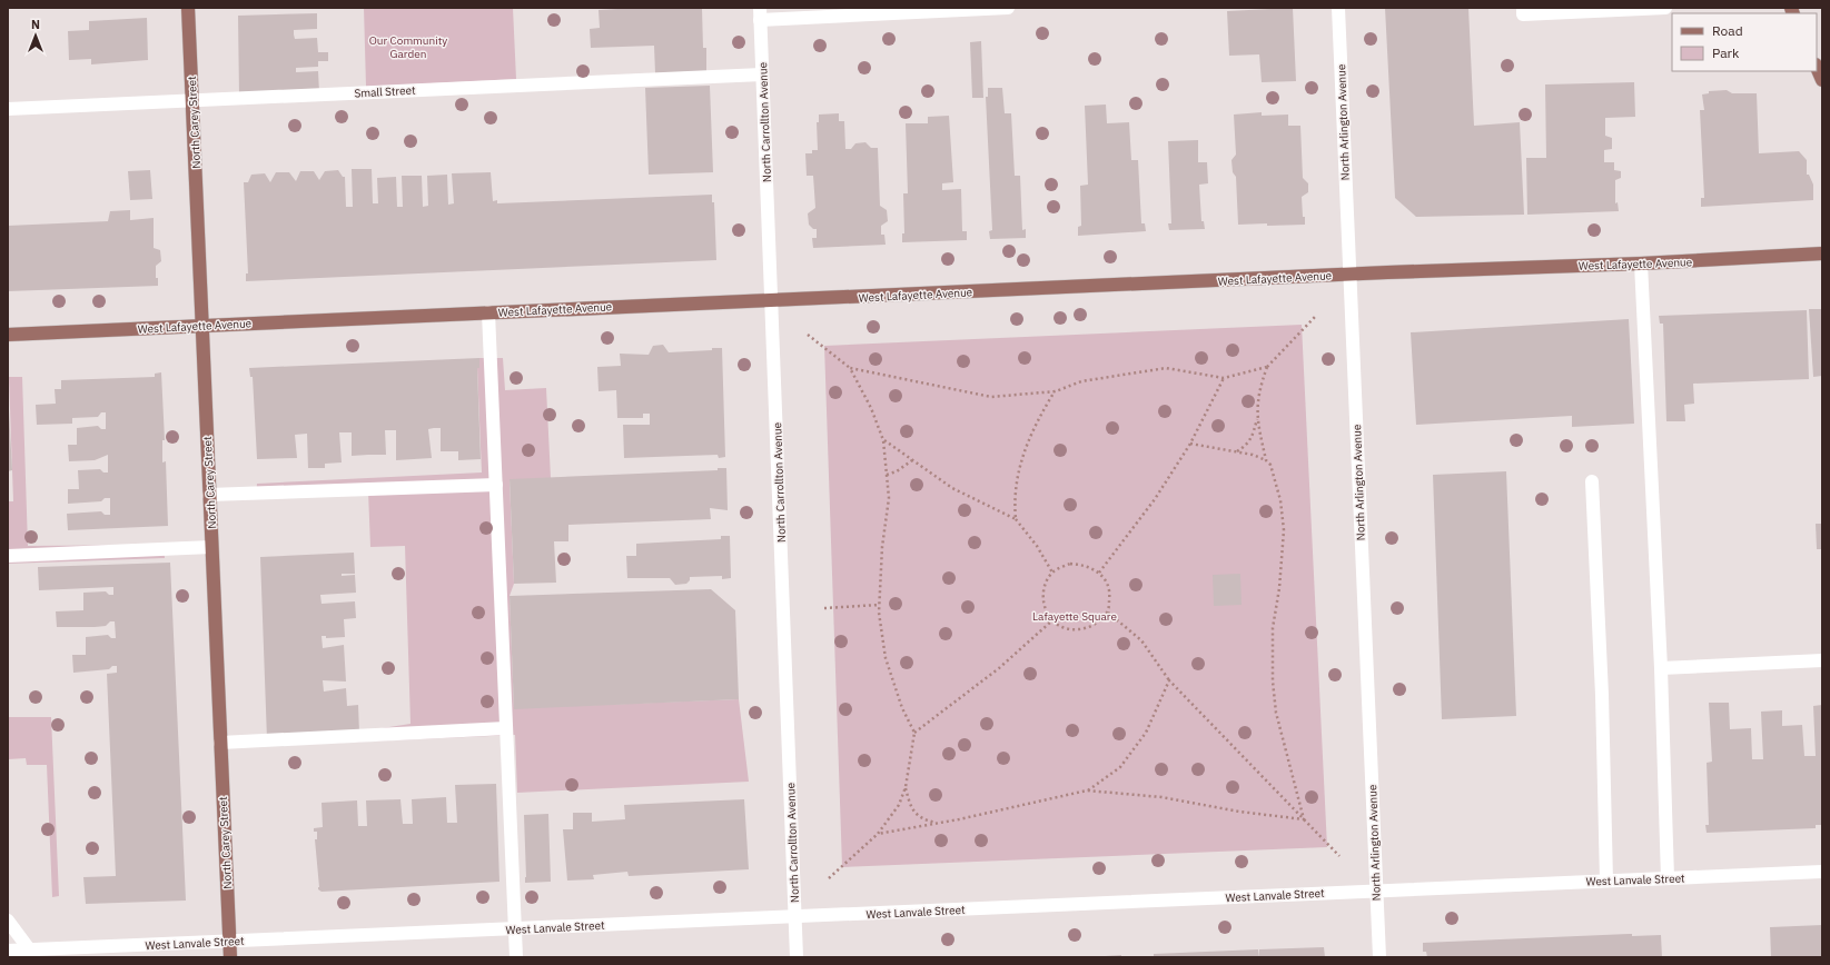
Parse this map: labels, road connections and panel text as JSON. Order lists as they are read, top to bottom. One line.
{"streets":{"main road":["North Carey Street","West Lafayette Avenue"],"street":["Small Street","North Carrollton Avenue","North Arlington Avenue","West Lanvale Street"]},"crossings":[["Small Street","North Carey Street"],["Small Street","North Carrollton Avenue"],["North Carey Street","West Lafayette Avenue"],["North Carey Street","West Lanvale Street"],["North Carrollton Avenue","West Lafayette Avenue"],["North Carrollton Avenue","West Lanvale Street"],["North Arlington Avenue","West Lafayette Avenue"],["North Arlington Avenue","West Lanvale Street"]],"parks":["Our Community Garden","Lafayette Square"],"legend":["Road","Park"],"north":"top"}
